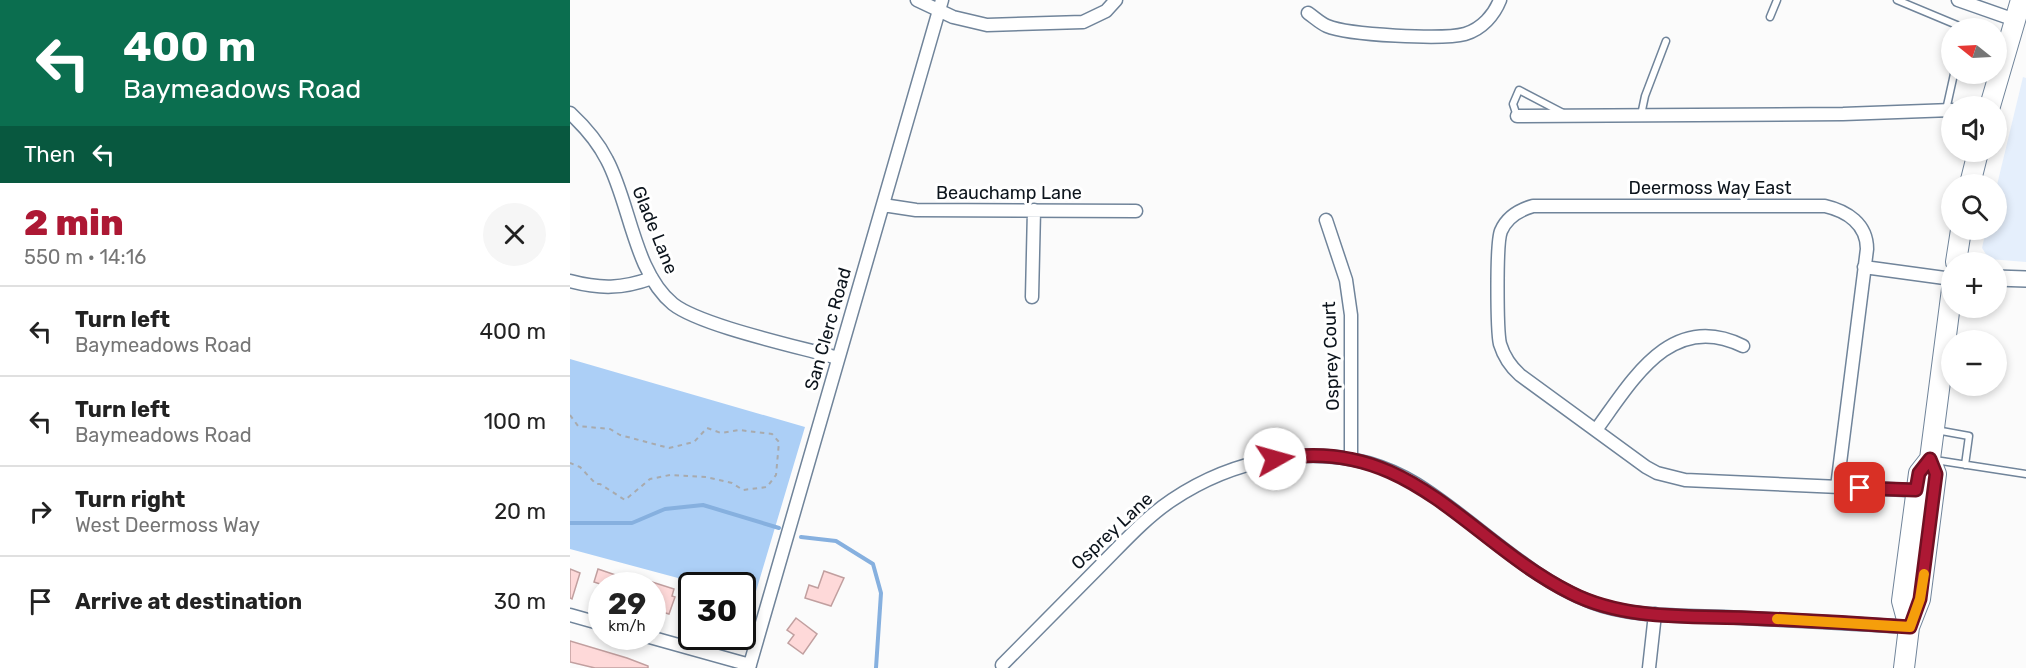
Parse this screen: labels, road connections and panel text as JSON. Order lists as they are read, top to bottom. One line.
{"streets":{"street":["Deermoss Way East","Beauchamp Lane","Glade Lane","San Clerc Road","Osprey Court","Osprey Lane"]},"crossings":[["Beauchamp Lane","San Clerc Road"],["Glade Lane","San Clerc Road"],["Osprey Court","Osprey Lane"]],"north":"left","page":{"turn":["400 m","Baymeadows Road"],"map_buttons":["+","−"],"then":"Then","heading":["2 min","550 m · 14:16"],"list":[{"name":"Turn left","note":"Baymeadows Road","value":"400 m"},{"name":"Turn left","note":"Baymeadows Road","value":"100 m"},{"name":"Turn right","note":"West Deermoss Way","value":"20 m"},{"name":"Arrive at destination","value":"30 m"}],"speed":"29 km/h","limit":"30"}}
